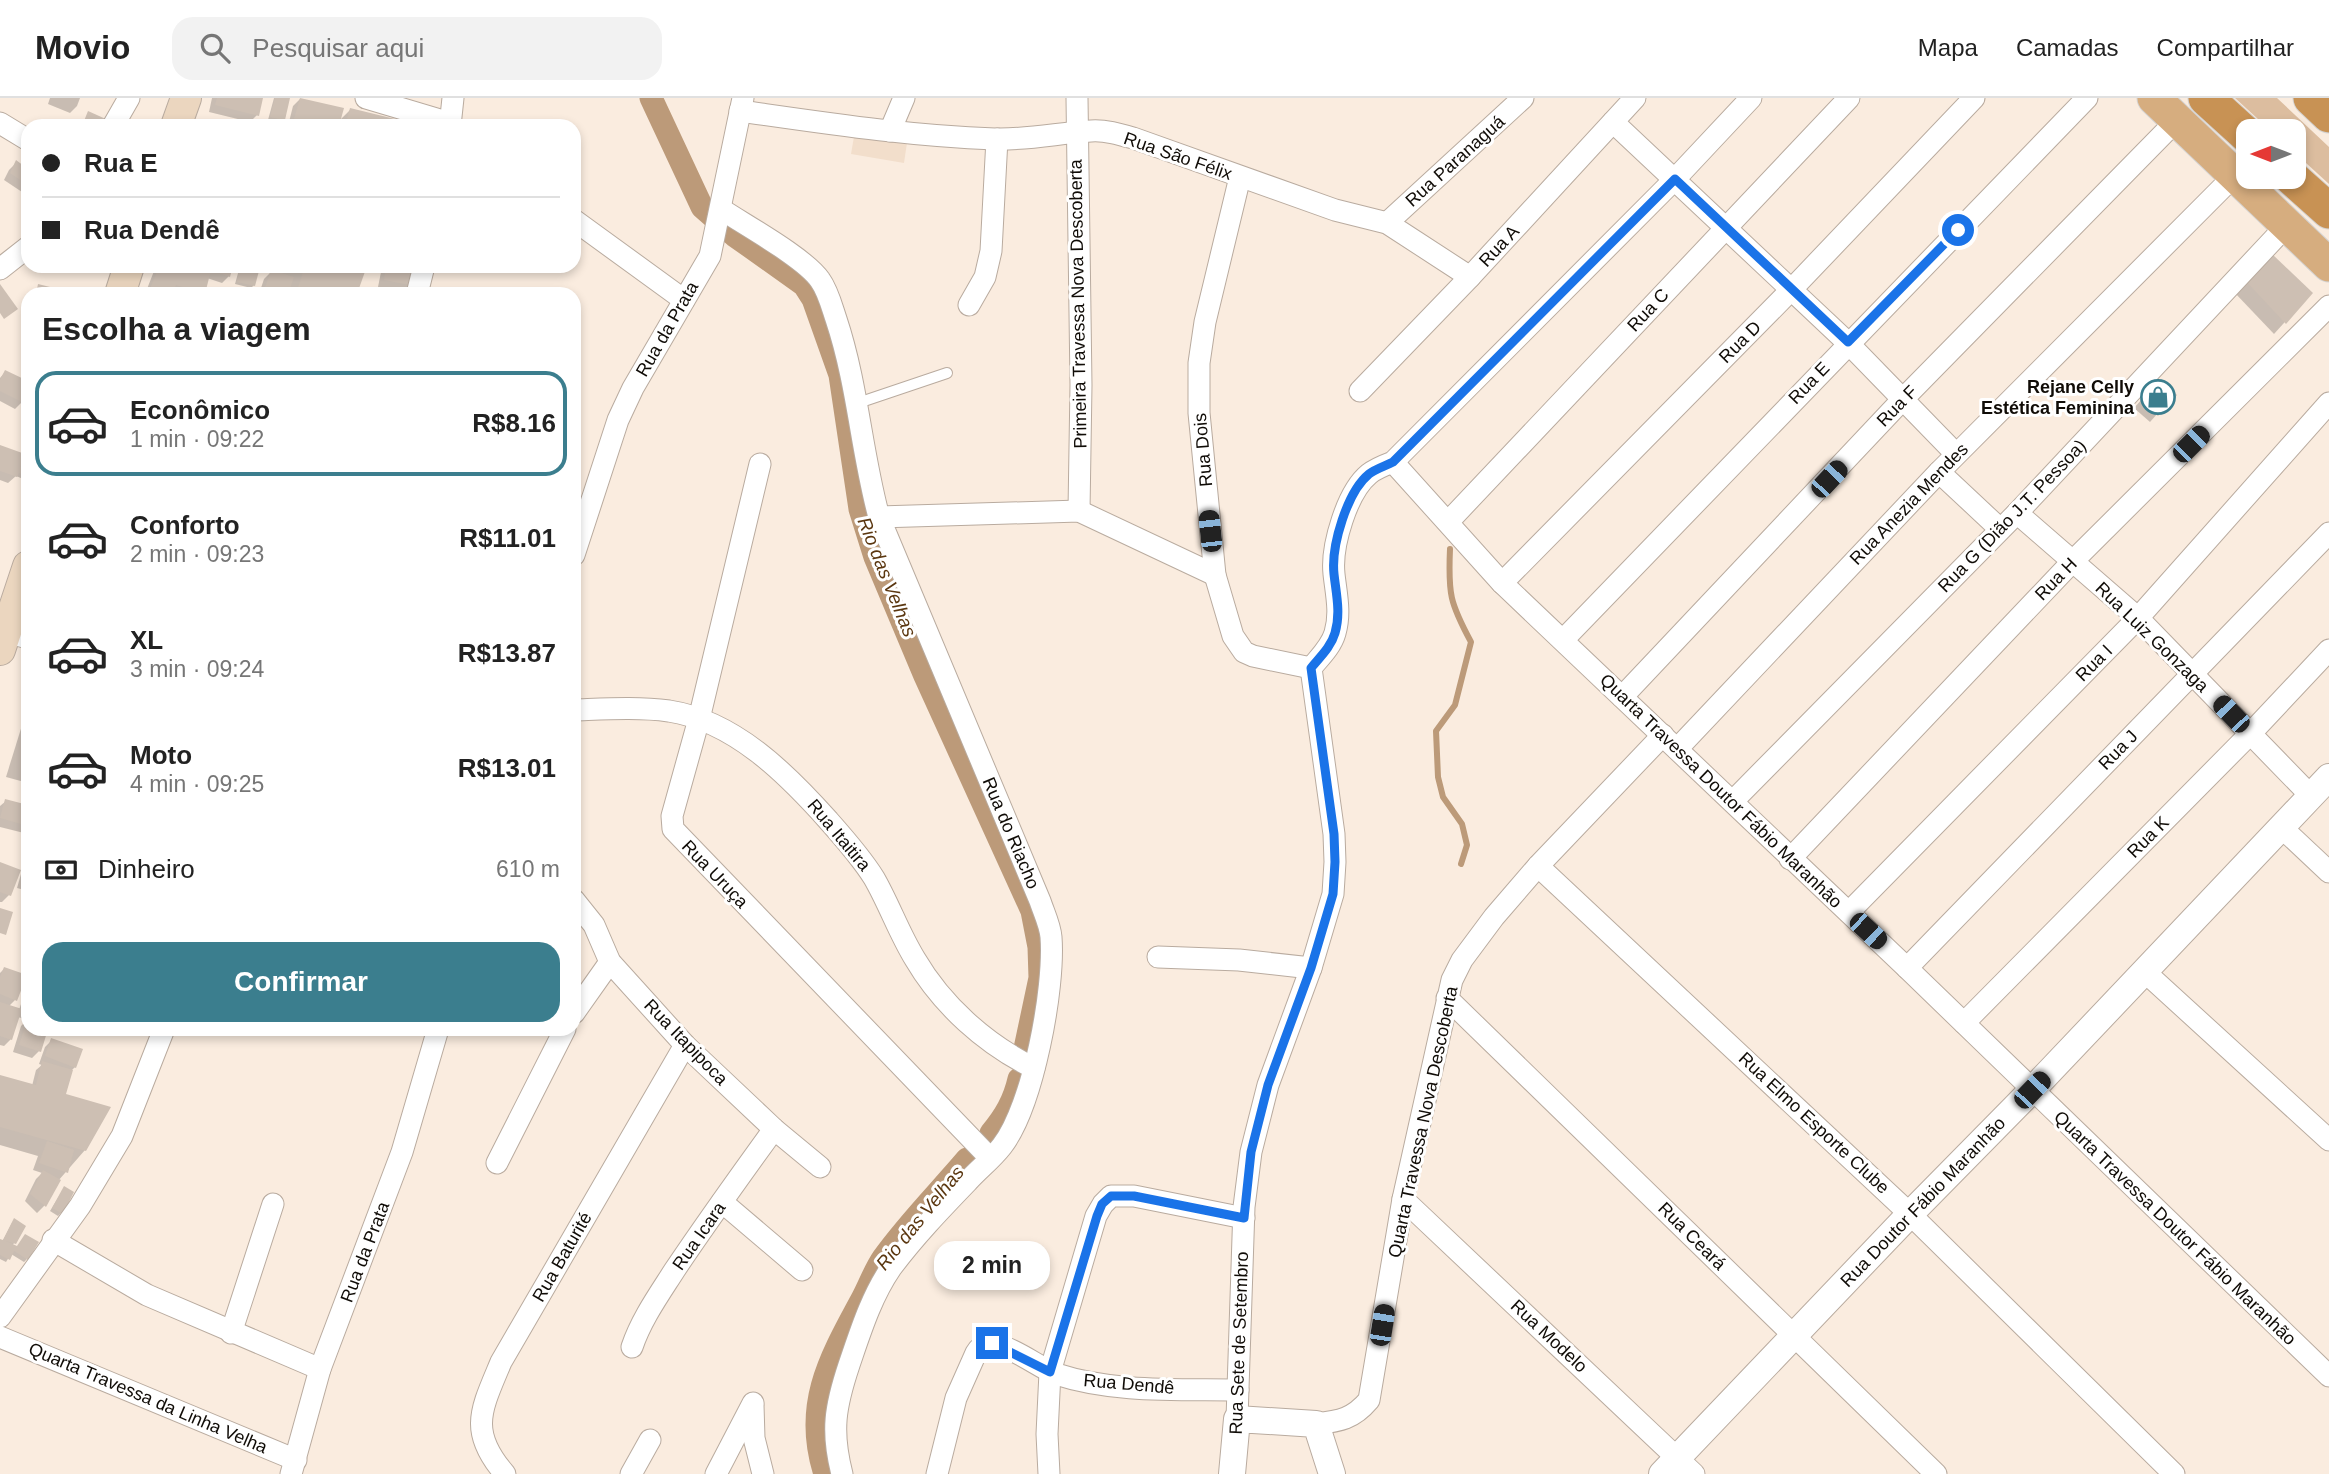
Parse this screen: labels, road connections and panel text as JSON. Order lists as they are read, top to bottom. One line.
{"streets":{"street":["Rua São Félix","Rua Paranaguá","Rua A","Primeira Travessa Nova Descoberta","Rua C","Rua da Prata","Rua D","Rua E","Rua F","Rua Dois","Rua Anezia Mendes","Rua G (Dião J.T. Pessoa)","Rua H","Rua Luiz Gonzaga","Rua I","Rua J","Quarta Travessa Doutor Fábio Maranhão","Rua do Riacho","Rua Itaitira","Rua K","Rua Uruça","Rua Itapipoca","Quarta Travessa Nova Descoberta","Rua Elmo Esporte Clube","Rua Doutor Fábio Maranhão","Rua Icara","Rua Ceará","Rua Baturité","Rua Modelo","Rua Sete de Setembro","Rua Dendê","Quarta Travessa da Linha Velha"]},"crossings":[["Rua São Félix","Rua Paranaguá"],["Rua São Félix","Rua A"],["Rua São Félix","Primeira Travessa Nova Descoberta"],["Rua São Félix","Rua da Prata"],["Rua São Félix","Rua Dois"],["Rua C","Quarta Travessa Doutor Fábio Maranhão"],["Rua da Prata","Rua do Riacho"],["Rua da Prata","Quarta Travessa da Linha Velha"],["Rua D","Quarta Travessa Doutor Fábio Maranhão"],["Rua E","Quarta Travessa Doutor Fábio Maranhão"],["Rua F","Quarta Travessa Doutor Fábio Maranhão"],["Rua Dois","Rua Sete de Setembro"],["Rua Anezia Mendes","Quarta Travessa Doutor Fábio Maranhão"],["Rua Anezia Mendes","Quarta Travessa Nova Descoberta"],["Rua G (Dião J.T. Pessoa)","Rua Luiz Gonzaga"],["Rua G (Dião J.T. Pessoa)","Quarta Travessa Doutor Fábio Maranhão"],["Rua H","Rua Luiz Gonzaga"],["Rua H","Quarta Travessa Doutor Fábio Maranhão"],["Rua Luiz Gonzaga","Rua I"],["Rua Luiz Gonzaga","Rua J"],["Rua Luiz Gonzaga","Rua K"],["Rua Luiz Gonzaga","Rua Doutor Fábio Maranhão"],["Rua I","Quarta Travessa Doutor Fábio Maranhão"],["Rua J","Quarta Travessa Doutor Fábio Maranhão"],["Quarta Travessa Doutor Fábio Maranhão","Rua K"],["Quarta Travessa Doutor Fábio Maranhão","Quarta Travessa Nova Descoberta"],["Quarta Travessa Doutor Fábio Maranhão","Rua Doutor Fábio Maranhão"],["Rua do Riacho","Rua Itaitira"],["Rua do Riacho","Rua Uruça"],["Rua Itaitira","Rua Uruça"],["Rua Itapipoca","Rua Icara"],["Rua Itapipoca","Rua Baturité"],["Quarta Travessa Nova Descoberta","Rua Elmo Esporte Clube"],["Quarta Travessa Nova Descoberta","Rua Ceará"],["Quarta Travessa Nova Descoberta","Rua Modelo"],["Quarta Travessa Nova Descoberta","Rua Sete de Setembro"],["Rua Elmo Esporte Clube","Rua Doutor Fábio Maranhão"],["Rua Doutor Fábio Maranhão","Rua Ceará"],["Rua Doutor Fábio Maranhão","Rua Modelo"],["Rua Sete de Setembro","Rua Dendê"]],"water":["Rio das Velhas"],"places":{"shop":["Rejane Celly Estética Feminina"]},"north":"left","page":{"header":"Movio","search":"Pesquisar aqui","nav":["Mapa","Camadas","Compartilhar"],"banner":["Rua E","Rua Dendê"],"heading":"Escolha a viagem","list":[{"name":"Econômico","note":"1 min · 09:22","value":"R$8.16"},{"name":"Conforto","note":"2 min · 09:23","value":"R$11.01"},{"name":"XL","note":"3 min · 09:24","value":"R$13.87"},{"name":"Moto","note":"4 min · 09:25","value":"R$13.01"}],"pay":["Dinheiro","610 m"],"buttons":"Confirmar","bubble":"2 min"}}
